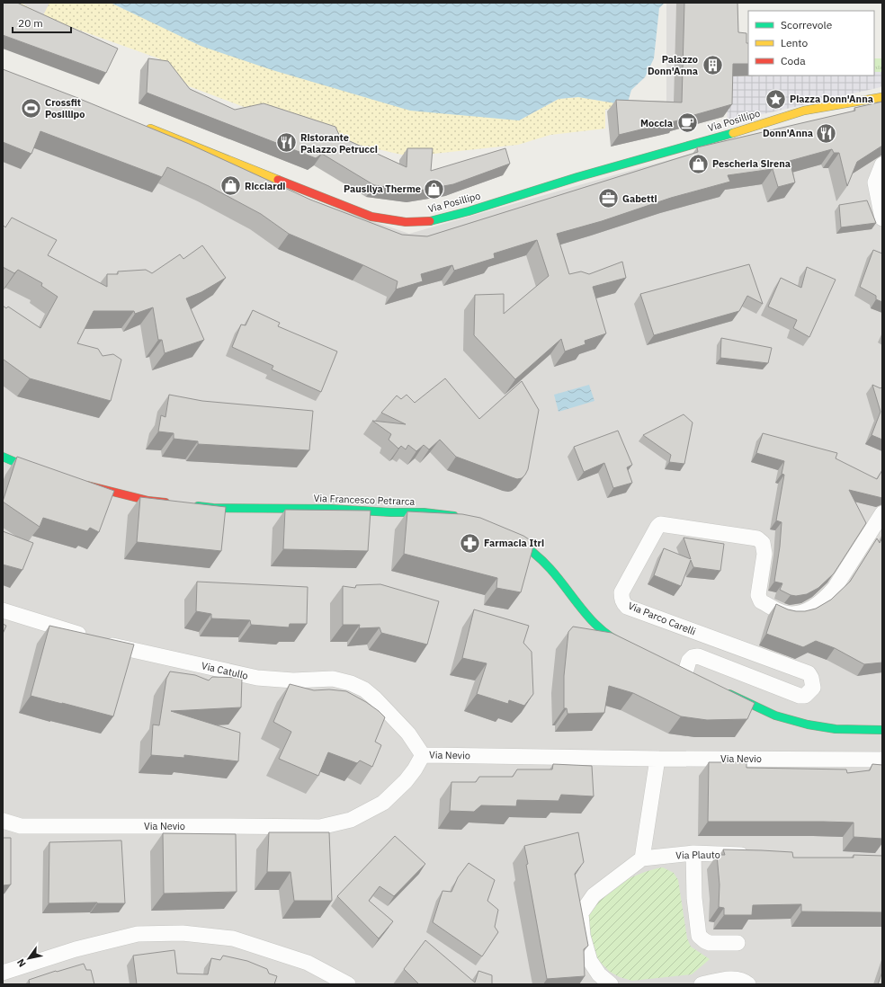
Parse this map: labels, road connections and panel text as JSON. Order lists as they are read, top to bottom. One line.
{"streets":{"street":["Via Posillipo","Via Francesco Petrarca","Via Parco Carelli","Via Catullo","Via Nevio","Via Plauto"]},"crossings":[["Via Catullo","Via Nevio"]],"places":{"building":["Palazzo Donn'Anna"],"place":["Piazza Donn'Anna"],"sports":["Crossfit Posillipo"],"cafe":["Moccia"],"restaurant":["Donn'Anna","Ristorante Palazzo Petrucci"],"shop":["Pescheria Sirena","Ricciardi","Pausilya Therme"],"office":["Gabetti"],"pharmacy":["Farmacia Itri"]},"legend":["Scorrevole","Lento","Coda"],"scale_bar":"20 m","north":"bottom left"}
